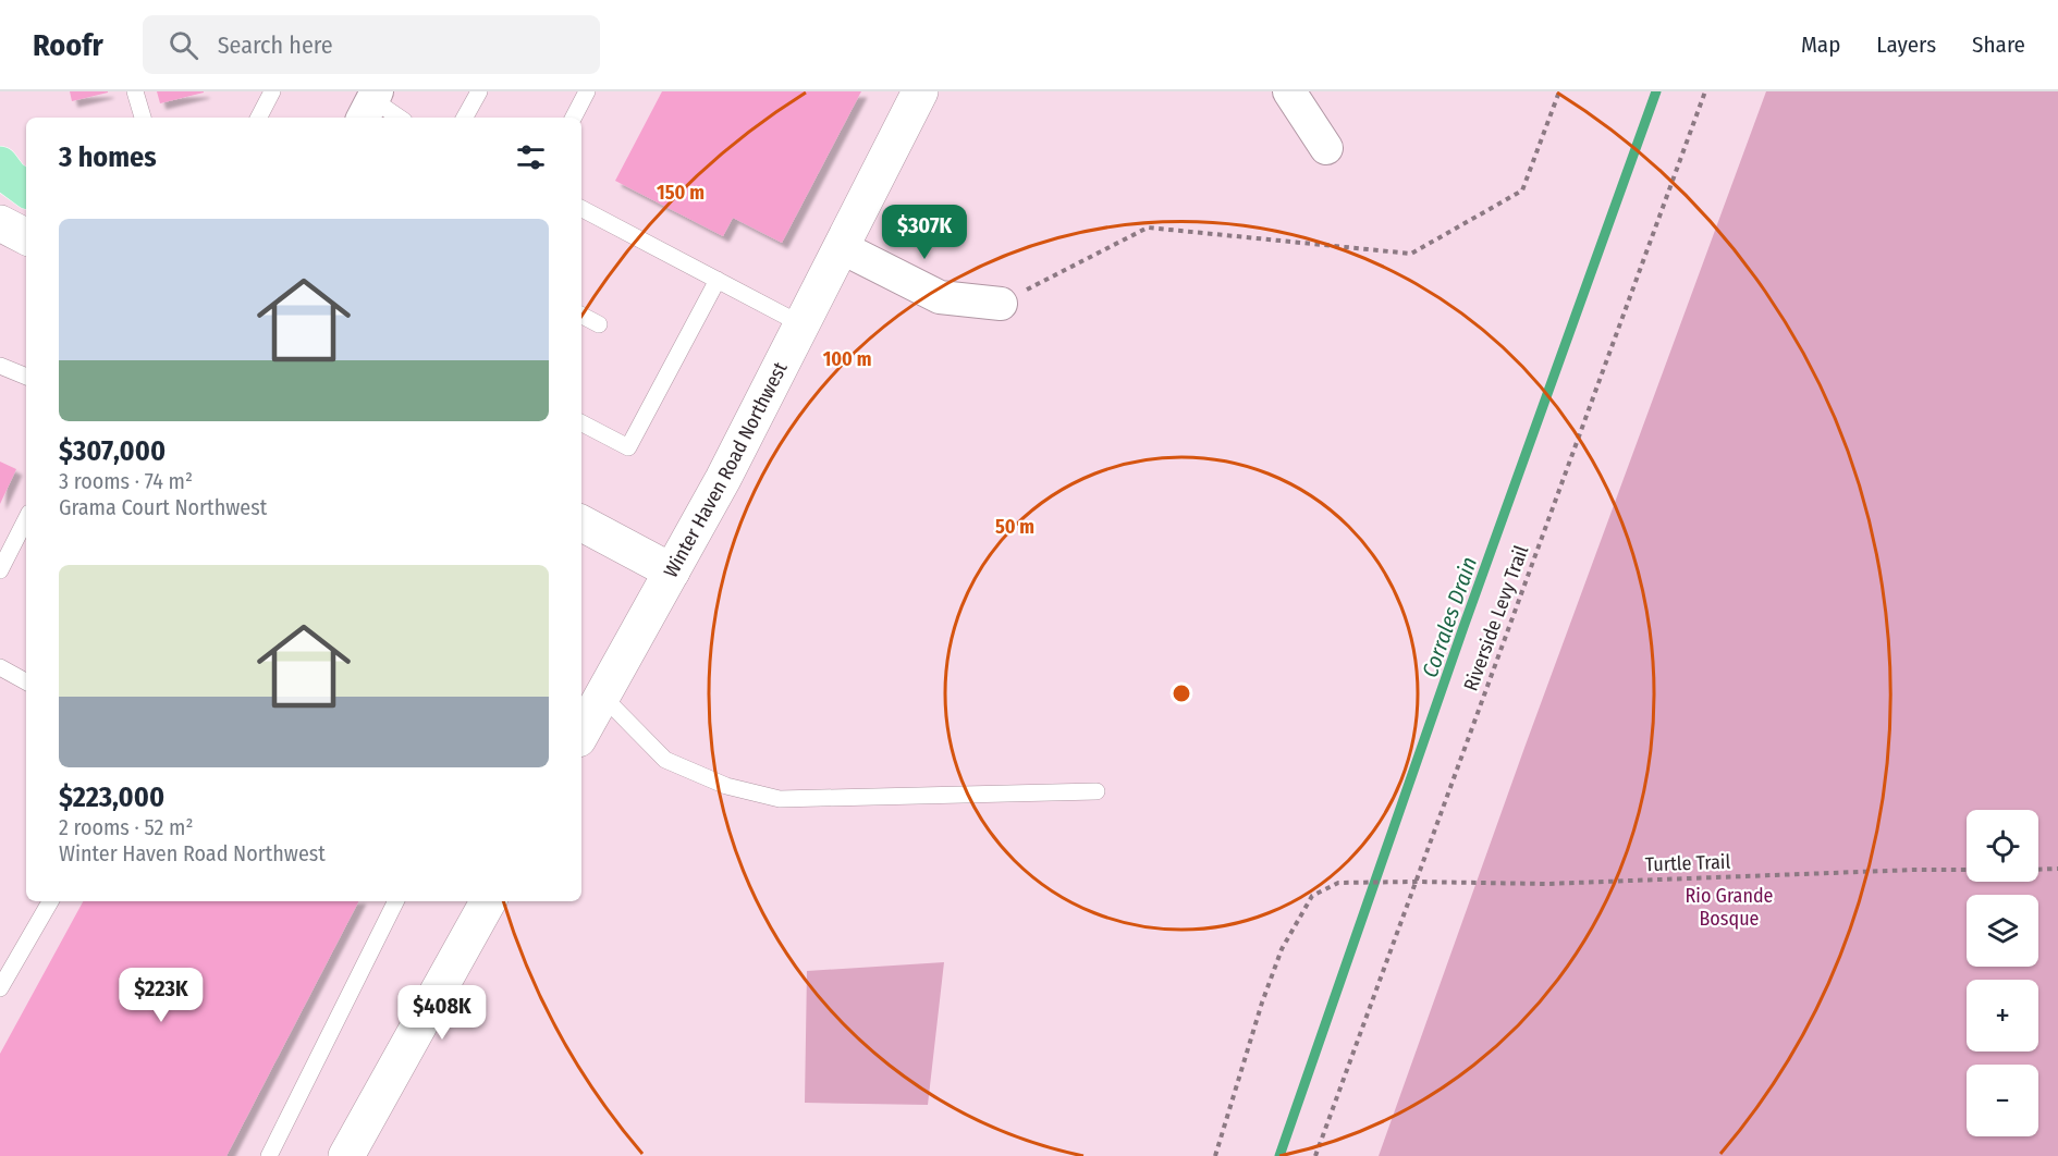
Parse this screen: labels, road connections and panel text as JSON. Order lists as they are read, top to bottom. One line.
{"streets":{"street":["Winter Haven Road Northwest"],"path":["Riverside Levy Trail","Turtle Trail"]},"crossings":[["Riverside Levy Trail","Turtle Trail"]],"water":["Corrales Drain"],"parks":["Rio Grande Bosque"],"page":{"header":"Roofr","search":"Search here","nav":["Map","Layers","Share"],"heading":"3 homes","list":[{"name":"$307,000","note":"3 rooms · 74 m² · Grama Court Northwest"},{"name":"$223,000","note":"2 rooms · 52 m² · Winter Haven Road Northwest"}],"price":["$307K","$223K","$408K"],"map_buttons":["+","−"]},"rings":["150 m","100 m","50 m"]}
